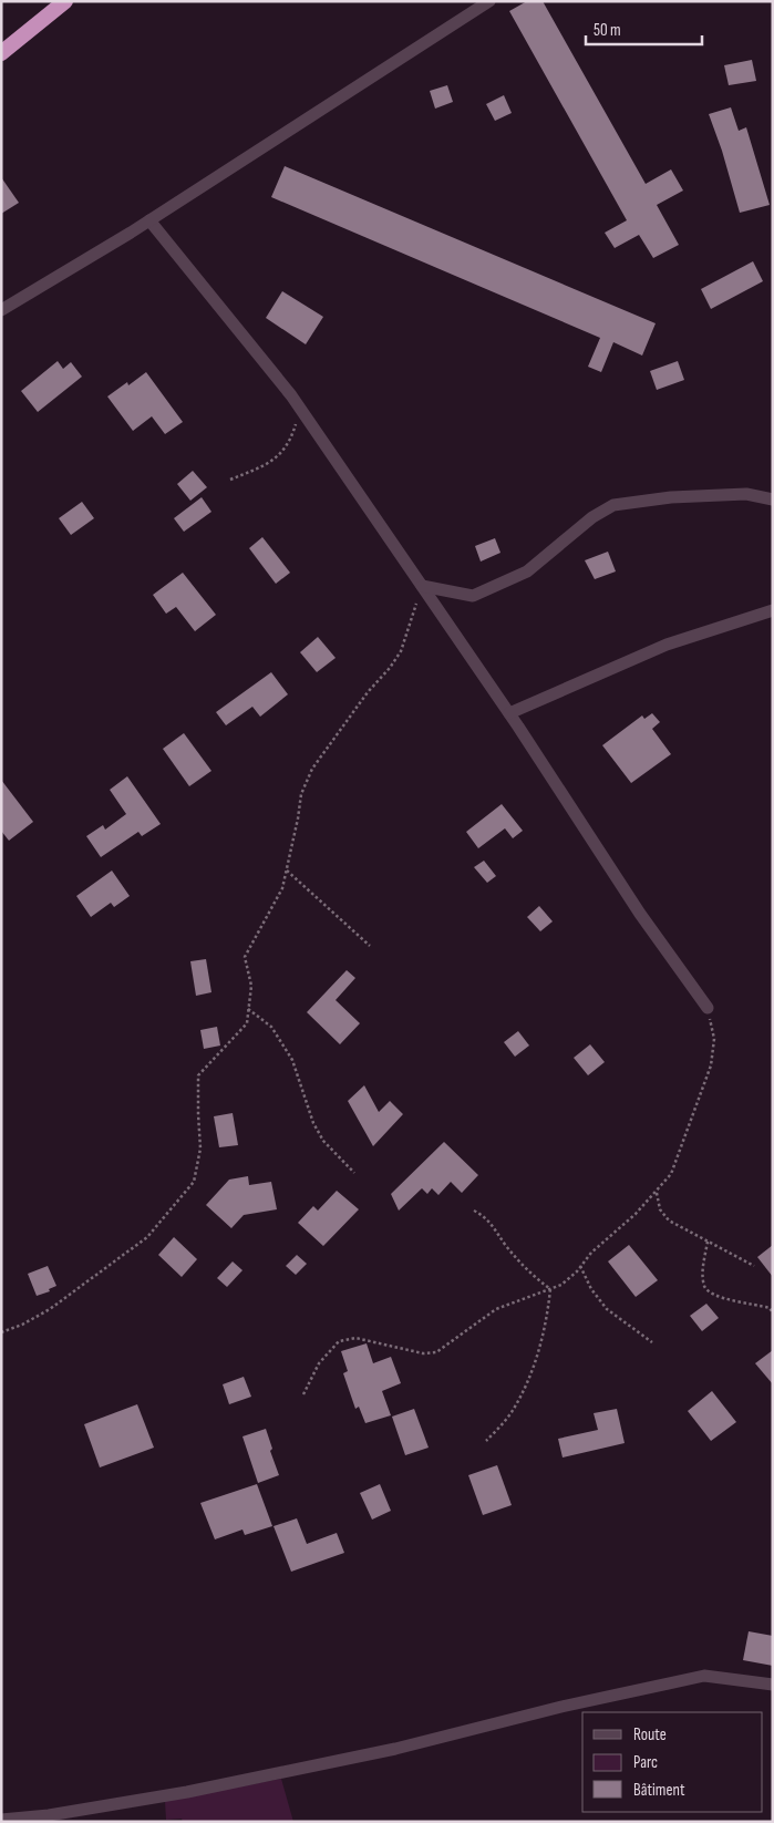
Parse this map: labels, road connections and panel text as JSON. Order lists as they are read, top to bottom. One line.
{"legend":["Route","Parc","Bâtiment"],"scale_bar":"50 m"}
